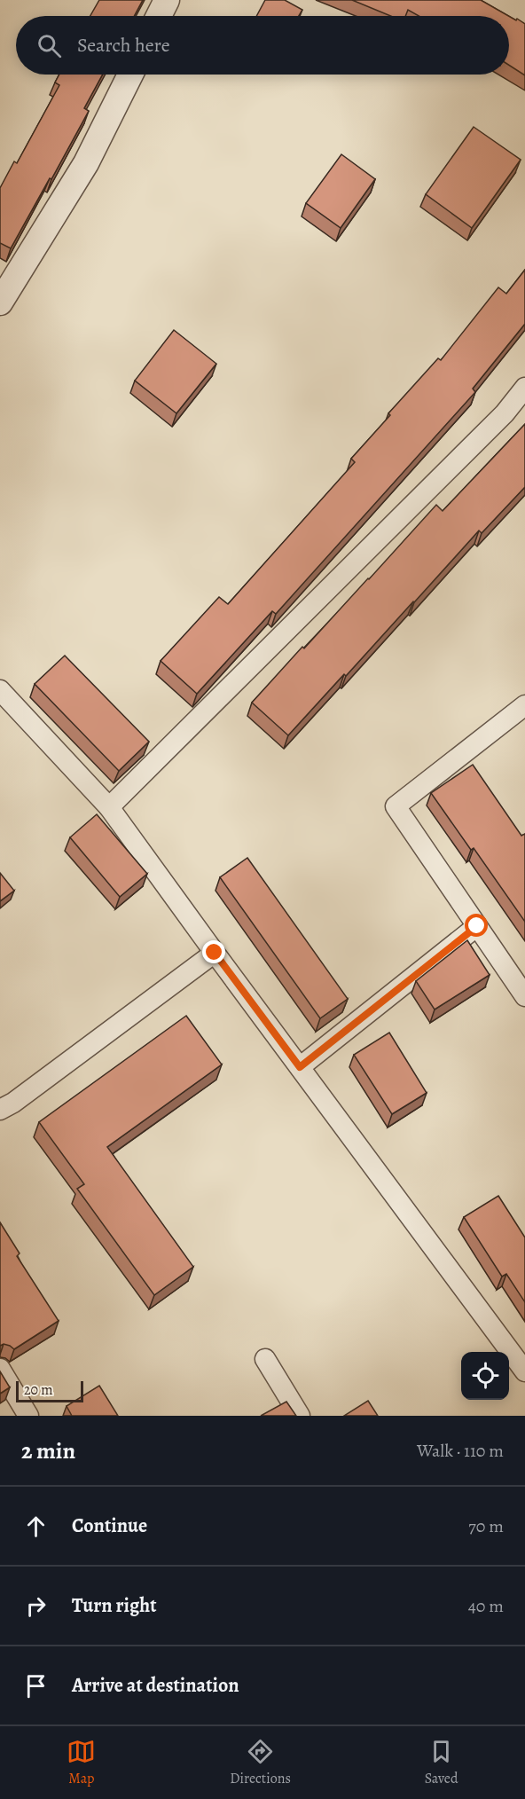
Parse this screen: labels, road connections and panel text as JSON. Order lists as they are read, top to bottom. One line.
{"scale_bar":"20 m","page":{"search":"Search here","scale":"20 m","heading":["2 min","Walk · 110 m"],"list":[["Continue","70 m"],["Turn right","40 m"],"Arrive at destination"],"nav":["Map","Directions","Saved"]}}
